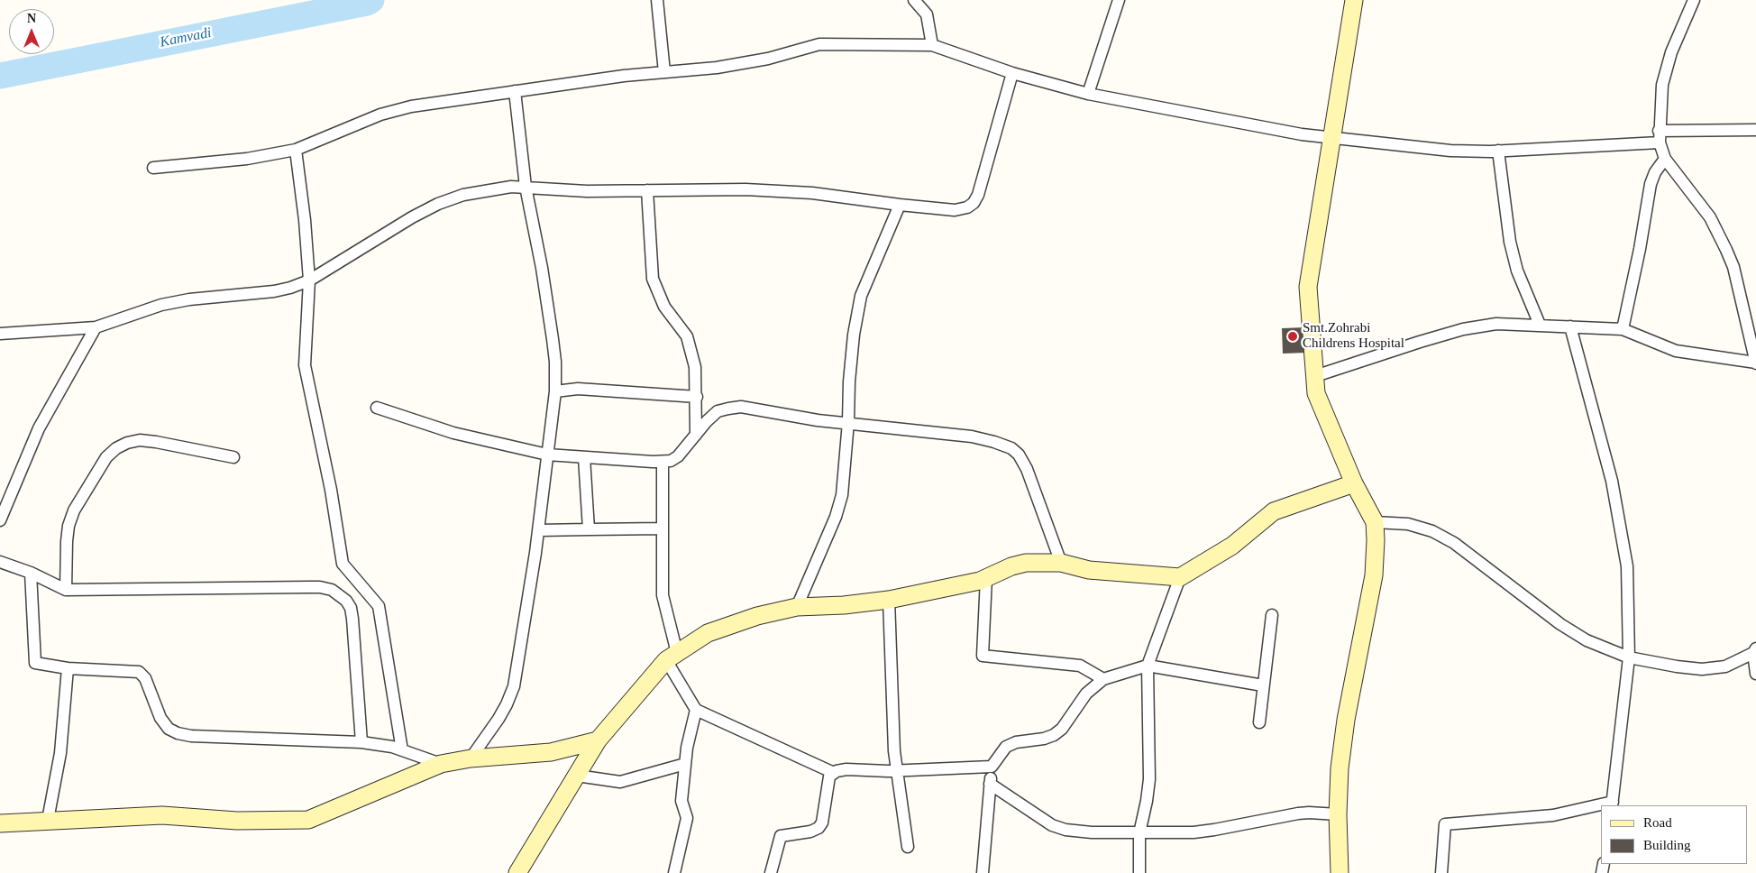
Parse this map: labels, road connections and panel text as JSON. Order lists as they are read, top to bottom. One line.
{"water":["Kamvadi"],"places":["Smt.Zohrabi Childrens Hospital"],"legend":["Road","Building"],"north":"top"}
